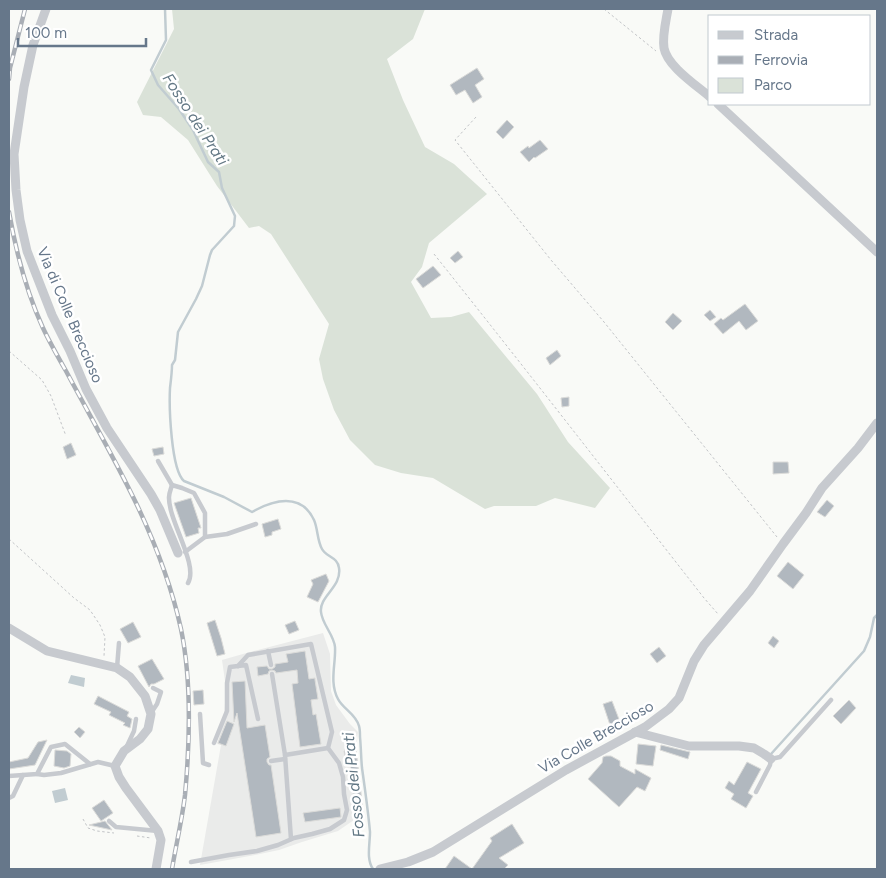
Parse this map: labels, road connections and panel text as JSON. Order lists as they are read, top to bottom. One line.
{"streets":{"street":["Via di Colle Breccioso","Via Colle Breccioso"]},"water":["Fosso dei Prati"],"legend":["Strada","Ferrovia","Parco"],"scale_bar":"100 m"}
